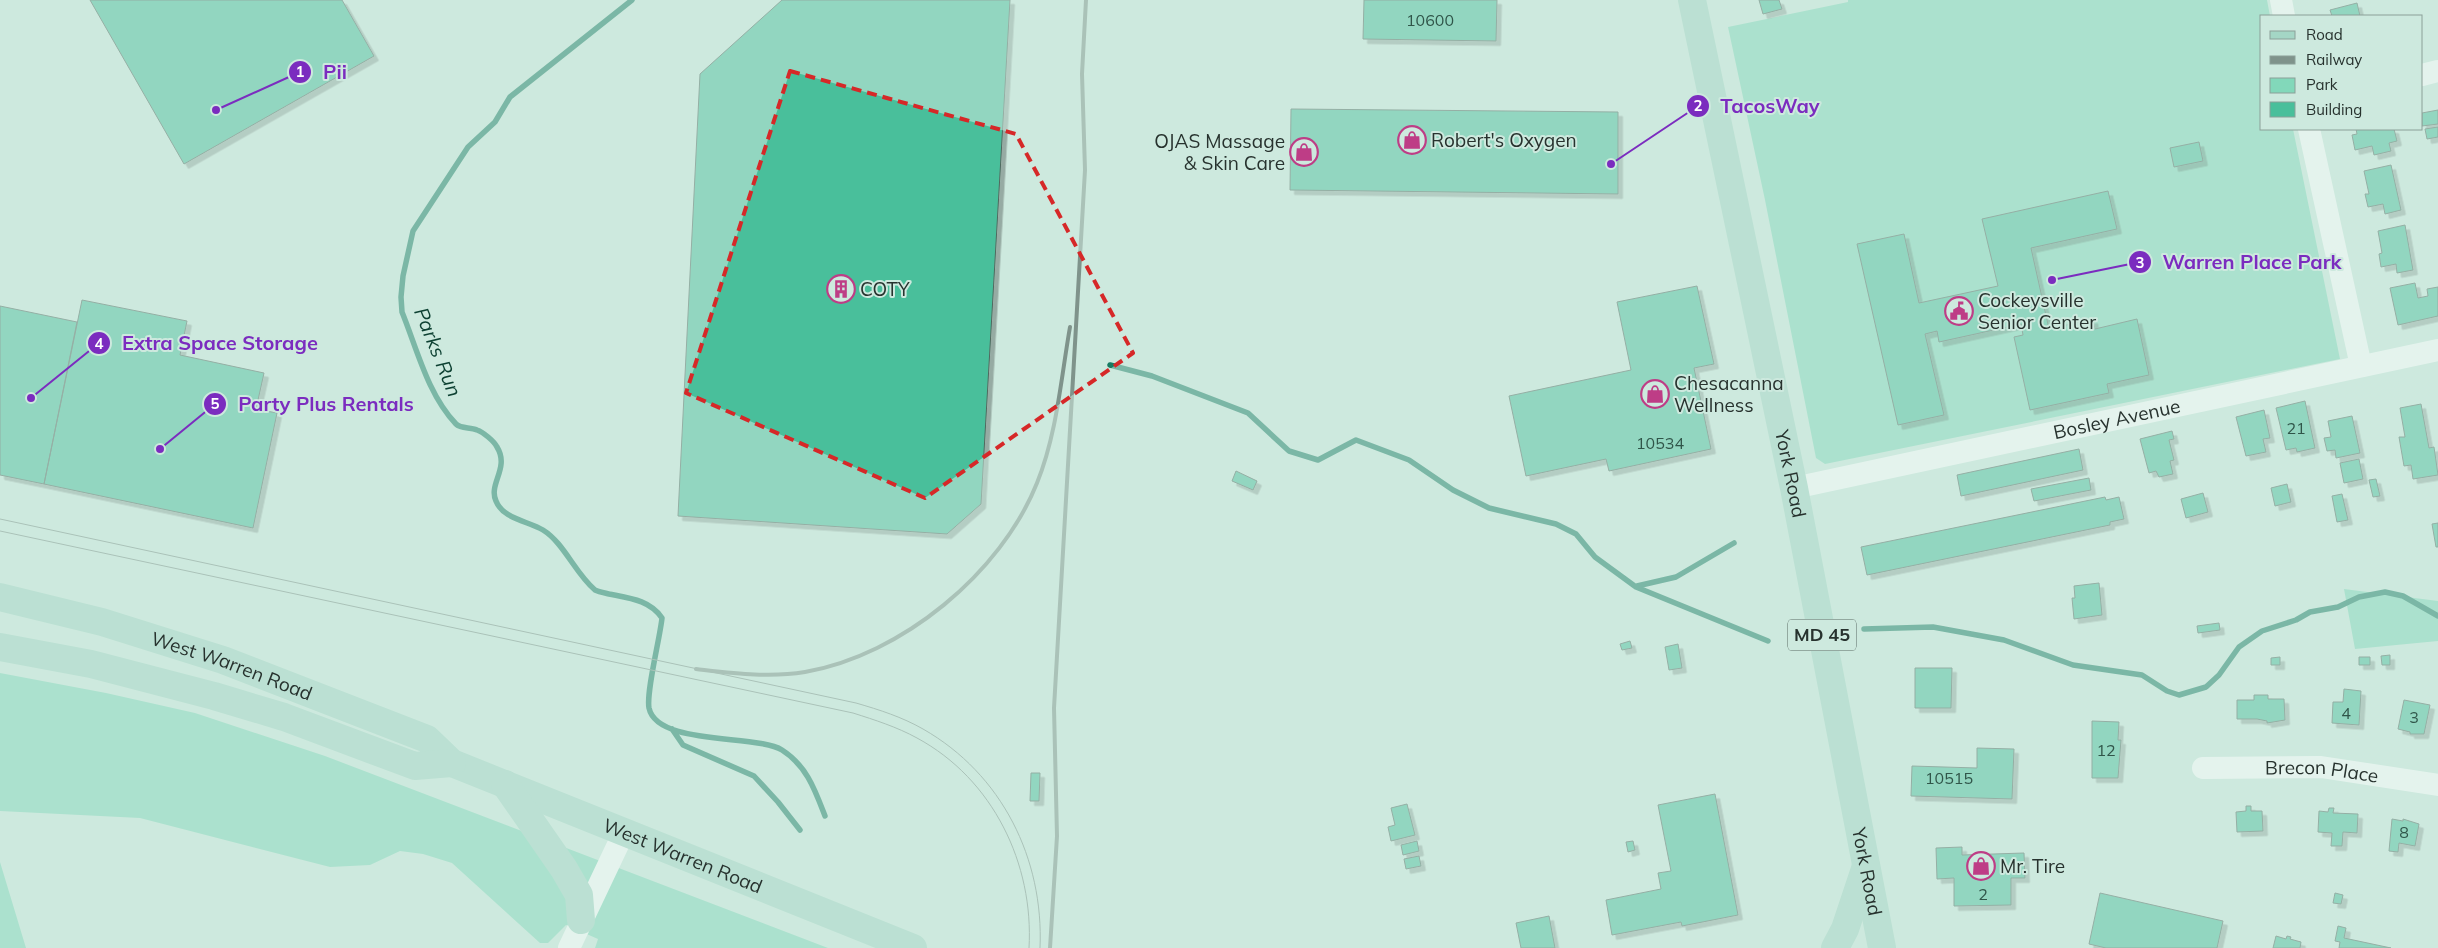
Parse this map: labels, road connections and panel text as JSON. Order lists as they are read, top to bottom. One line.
{"streets":{"main road":["York Road","MD 45","West Warren Road"],"street":["Bosley Avenue","Brecon Place"]},"crossings":[["Bosley Avenue","York Road"]],"water":["Parks Run"],"places":{"other":["Pii","TacosWay","Warren Place Park","Extra Space Storage","Party Plus Rentals"],"shop":["Robert's Oxygen","OJAS Massage & Skin Care","Chesacanna Wellness","Mr. Tire"],"building":["COTY"],"public building":["Cockeysville Senior Center"]},"house_numbers":["10600","21","10534","4","3","12","10515","8","2"],"legend":["Road","Railway","Park","Building"]}
